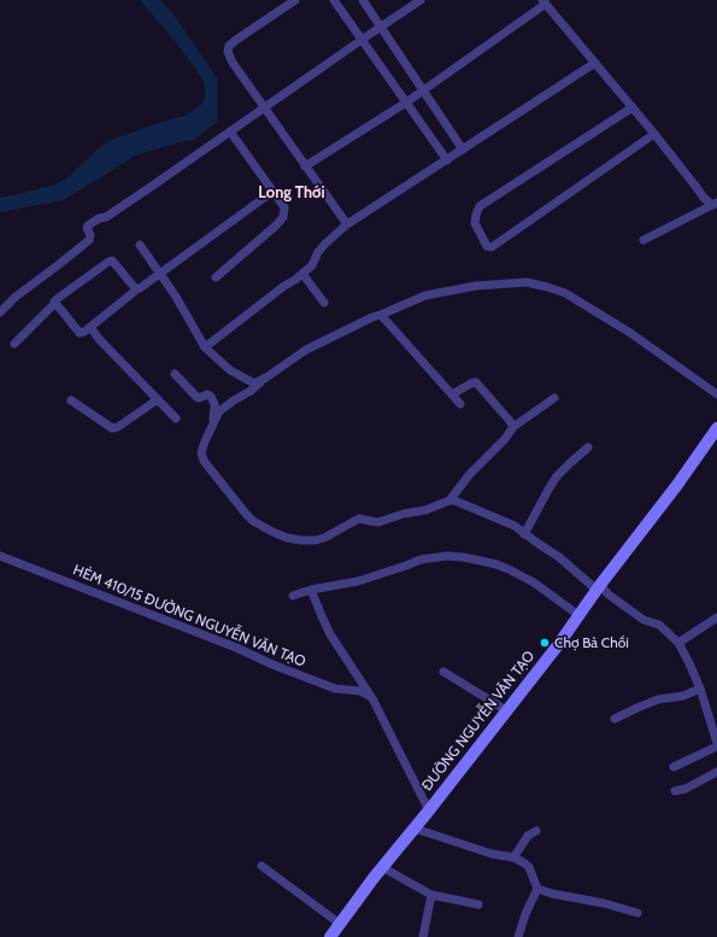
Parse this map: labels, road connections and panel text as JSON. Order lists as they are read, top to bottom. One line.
{"streets":{"main road":["ĐƯỜNG NGUYỄN VĂN TẠO"],"street":["HẺM 410/15 ĐƯỜNG NGUYỄN VĂN TẠO"]},"districts":["Long Thới"],"places":["Chợ Bà Chồi"]}
